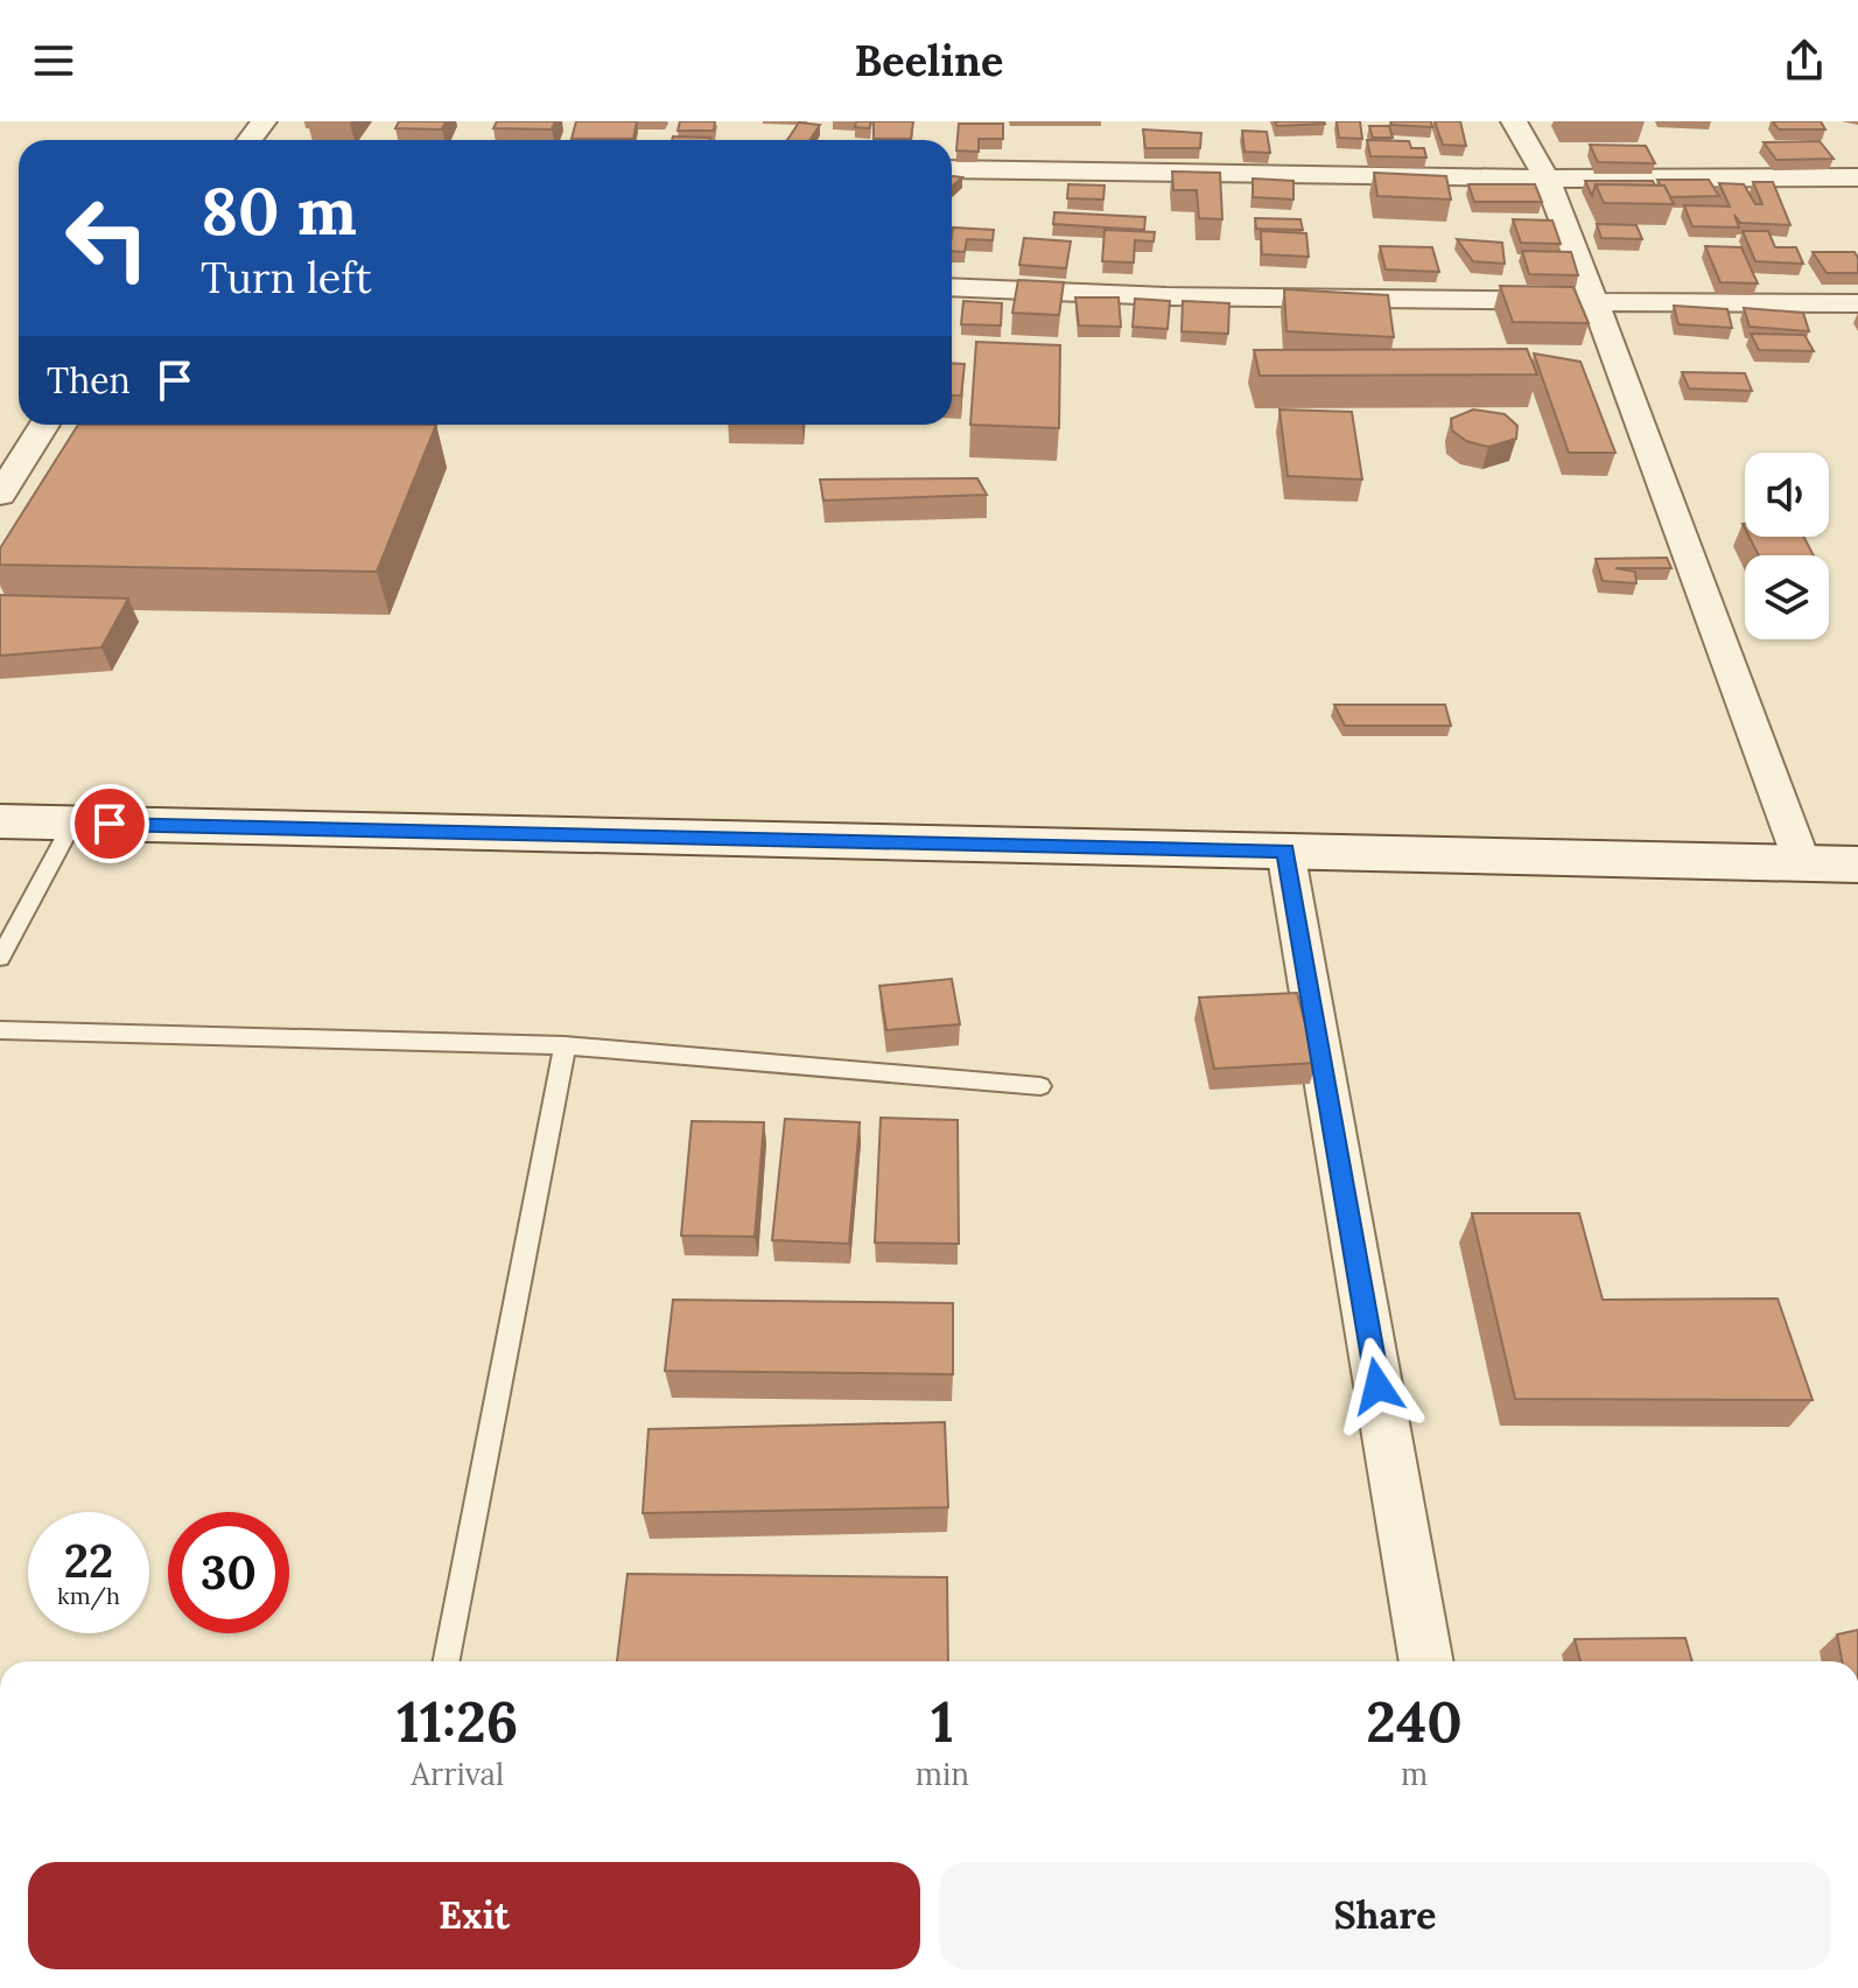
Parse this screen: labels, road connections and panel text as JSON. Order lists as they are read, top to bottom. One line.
{"page":{"header":"Beeline","turn":["80 m","Turn left"],"then":"Then","speed":"22 km/h","limit":"30","eta":["11:26","Arrival","1","min","240","m"],"buttons":["Exit","Share"]}}
